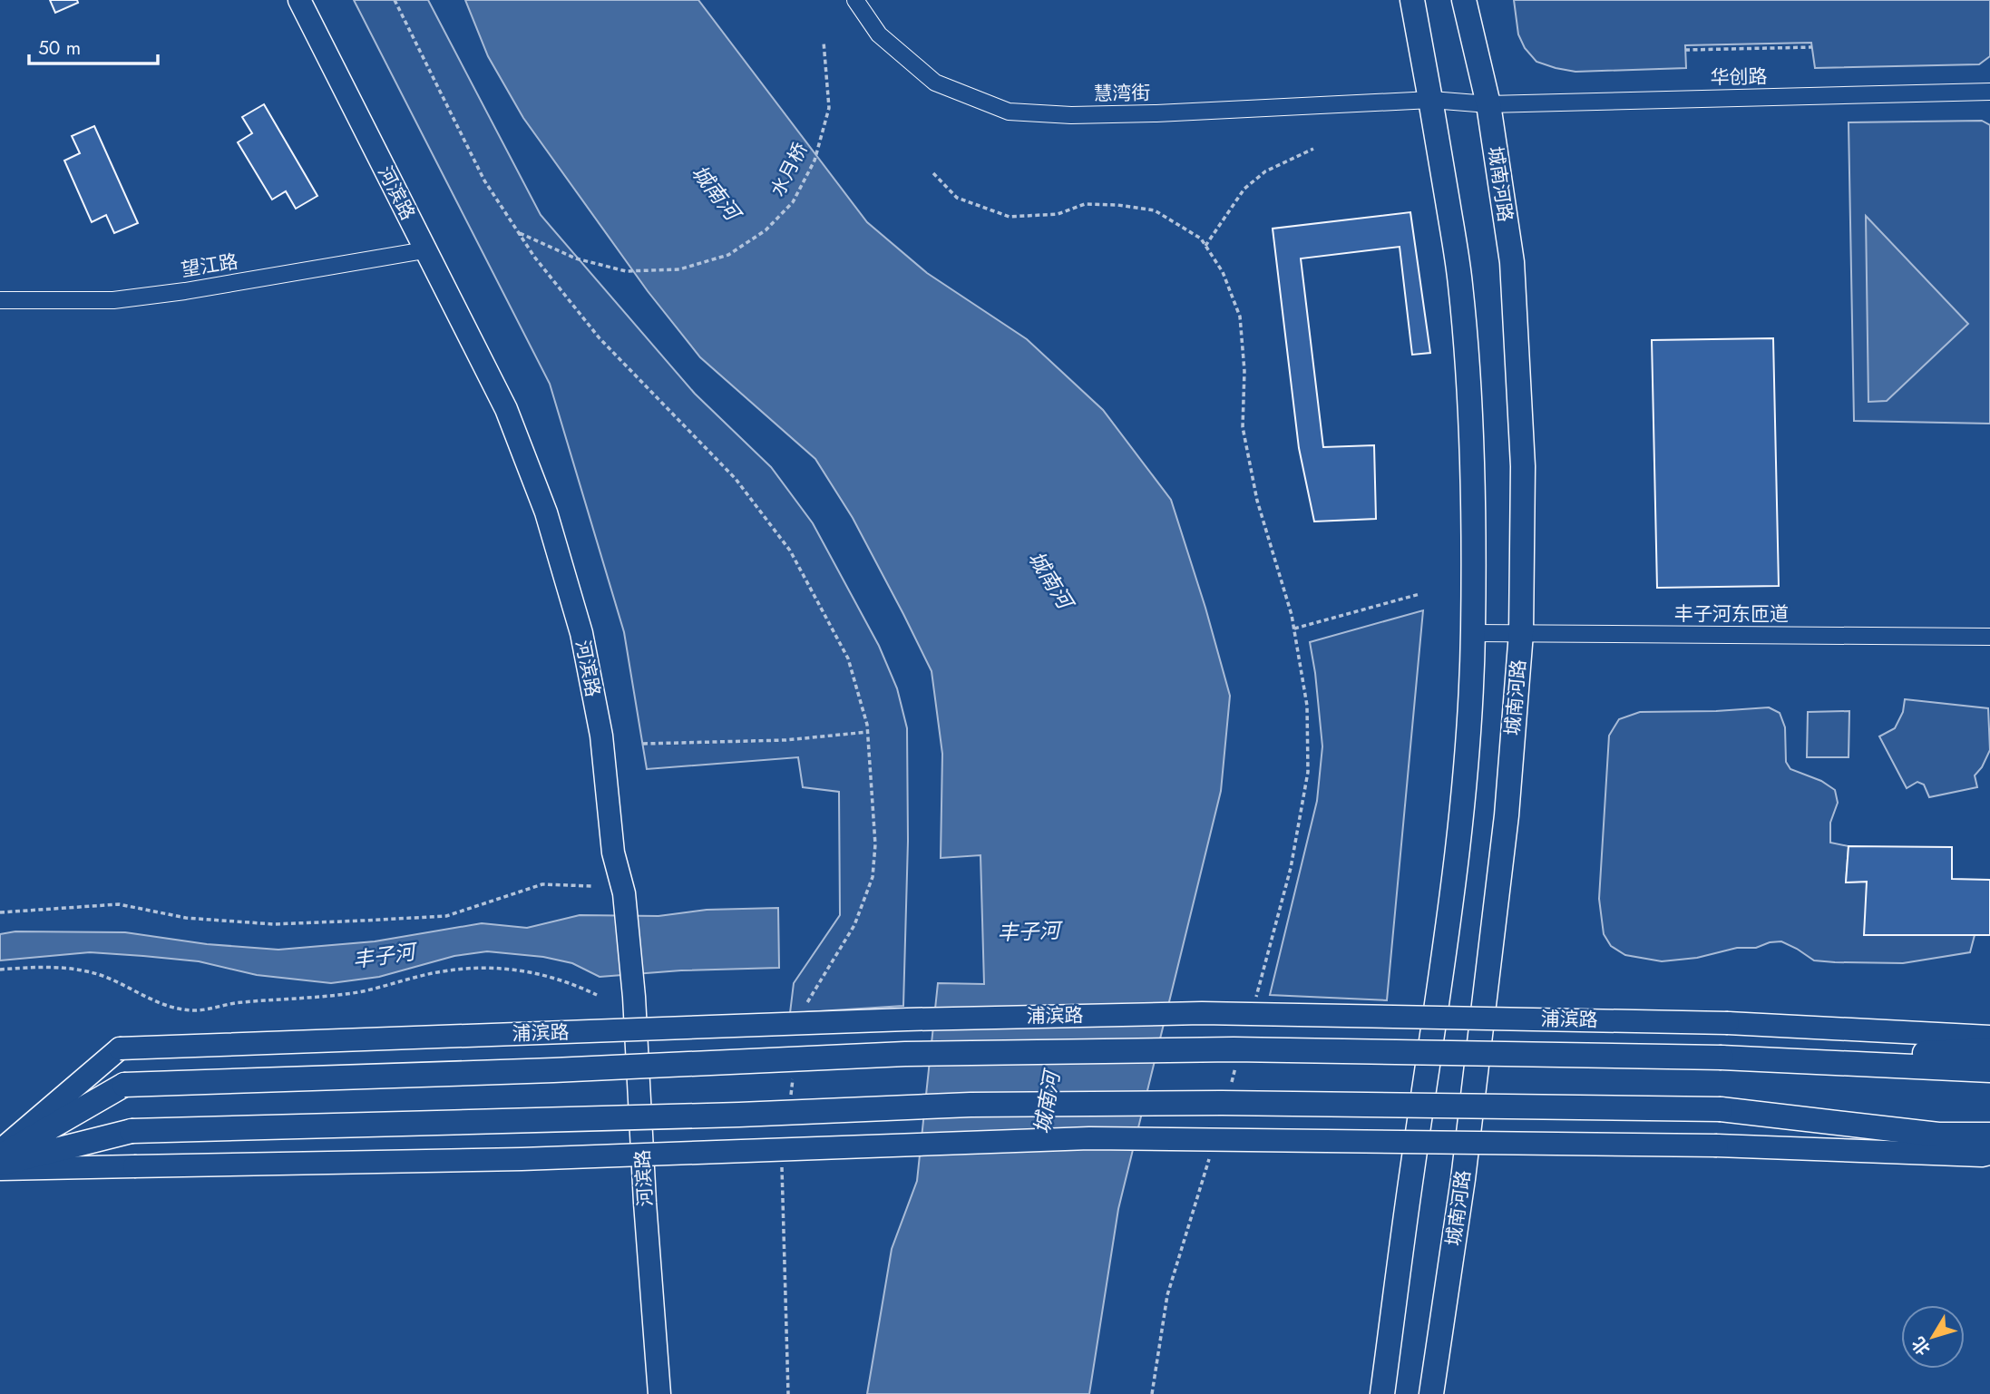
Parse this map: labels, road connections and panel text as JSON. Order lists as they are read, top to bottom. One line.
{"streets":{"main road":["城南河路","浦滨路"],"street":["华创路","慧湾街","河滨路","望江路","丰子河东匝道"],"path":["水月桥"]},"crossings":[["华创路","慧湾街"],["华创路","城南河路"],["慧湾街","城南河路"],["城南河路","丰子河东匝道"],["河滨路","望江路"]],"water":["城南河","丰子河"],"scale_bar":"50 m","north":"bottom left"}
